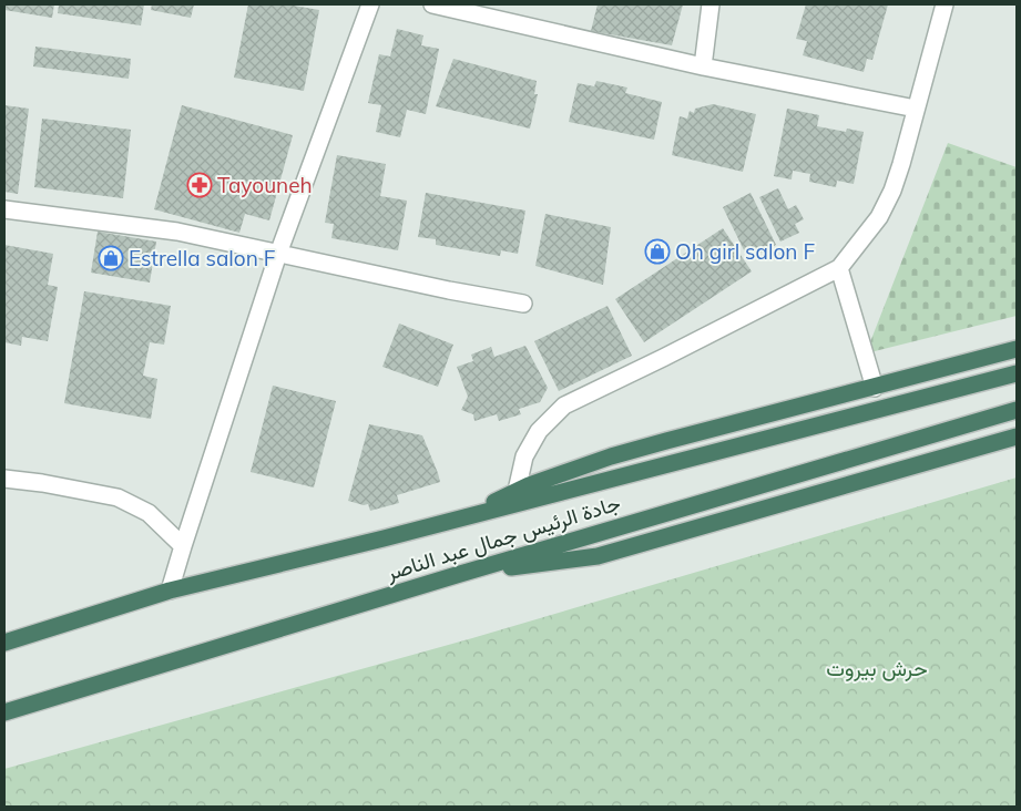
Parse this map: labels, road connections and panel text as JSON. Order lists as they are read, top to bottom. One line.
{"streets":{"highway":["جادة الرئيس جمال عبد الناصر"]},"parks":["حرش بيروت"],"places":{"pharmacy":["Tayouneh"],"shop":["Oh girl salon F","Estrella salon F"]}}
